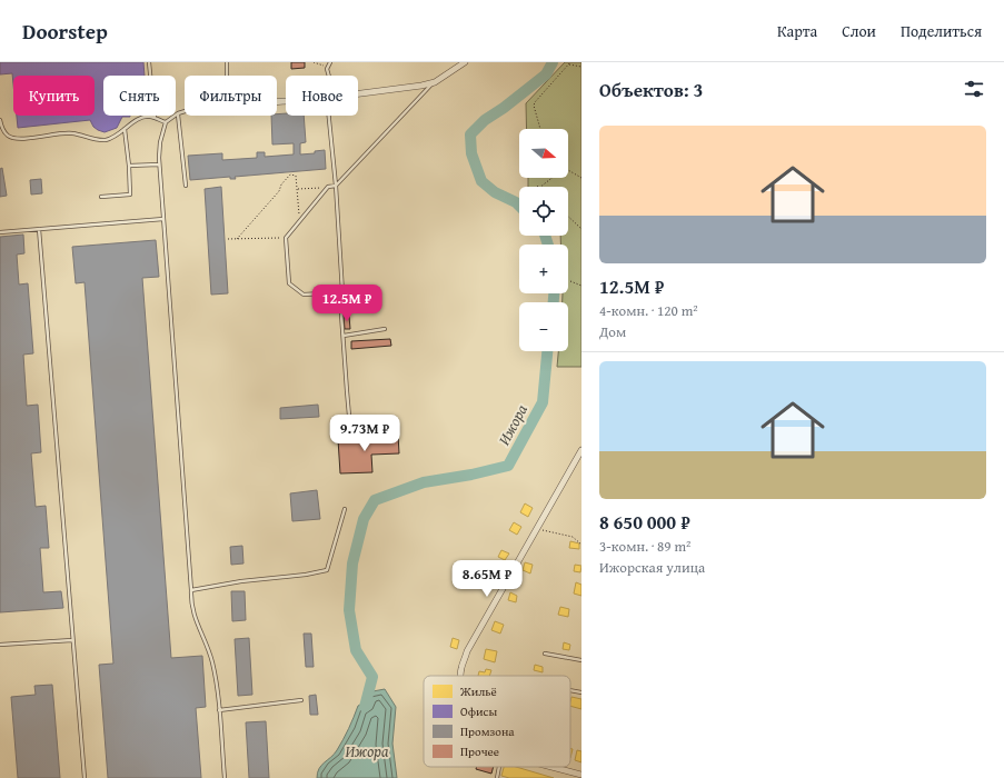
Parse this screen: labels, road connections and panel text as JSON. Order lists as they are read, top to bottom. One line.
{"water":["Ижора"],"legend":["Жильё","Офисы","Промзона","Прочее"],"north":"right","page":{"header":"Doorstep","nav":["Карта","Слои","Поделиться"],"heading":"Объектов: 3","chip":["Купить","Снять","Фильтры","Новое"],"list":[{"name":"12.5M ₽","note":"4-комн. · 120 m² · Дом"},{"name":"8 650 000 ₽","note":"3-комн. · 89 m² · Ижорская улица"}],"map_buttons":["+","−"],"price":["12.5M ₽","9.73M ₽","8.65M ₽"]}}
